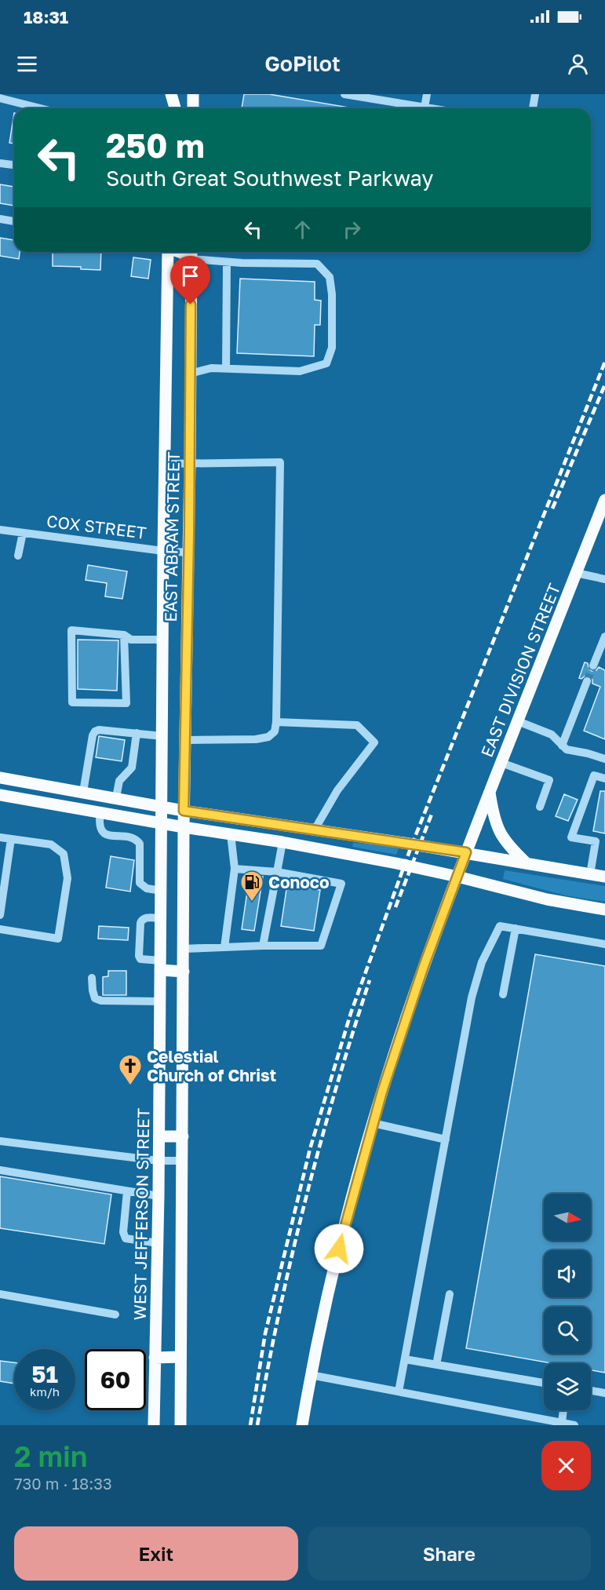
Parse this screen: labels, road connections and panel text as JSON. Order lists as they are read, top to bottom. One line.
{"streets":{"main road":["EAST ABRAM STREET","EAST DIVISION STREET","WEST JEFFERSON STREET"],"street":["COX STREET"]},"crossings":[["COX STREET","EAST ABRAM STREET"],["EAST ABRAM STREET","WEST JEFFERSON STREET"]],"places":{"fuel station":["Conoco"],"church":["Celestial Church of Christ"]},"north":"right","page":{"status":"18:31","header":"GoPilot","turn":["250 m","South Great Southwest Parkway"],"speed":"51 km/h","limit":"60","heading":["2 min","730 m · 18:33"],"buttons":["Exit","Share"]}}
